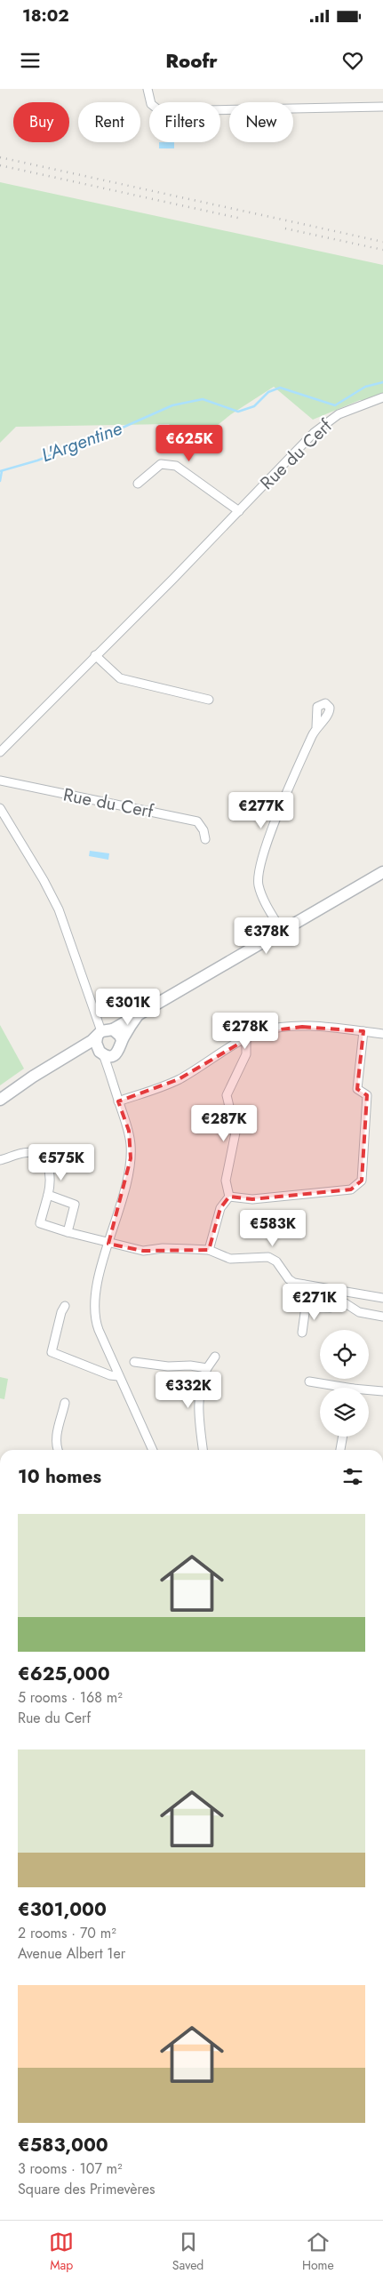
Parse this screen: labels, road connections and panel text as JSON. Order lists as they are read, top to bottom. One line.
{"streets":{"street":["Rue du Cerf"]},"water":["L'Argentine"],"page":{"status":"18:02","header":"Roofr","chip":["Buy","Rent","Filters","New"],"price":["€625K","€277K","€378K","€301K","€278K","€287K","€575K","€583K","€271K","€332K"],"heading":"10 homes","list":[{"name":"€625,000","note":"5 rooms · 168 m² · Rue du Cerf"},{"name":"€301,000","note":"2 rooms · 70 m² · Avenue Albert 1er"},{"name":"€583,000","note":"3 rooms · 107 m² · Square des Primevères"}],"tabs":["Map","Saved","Home"]}}
